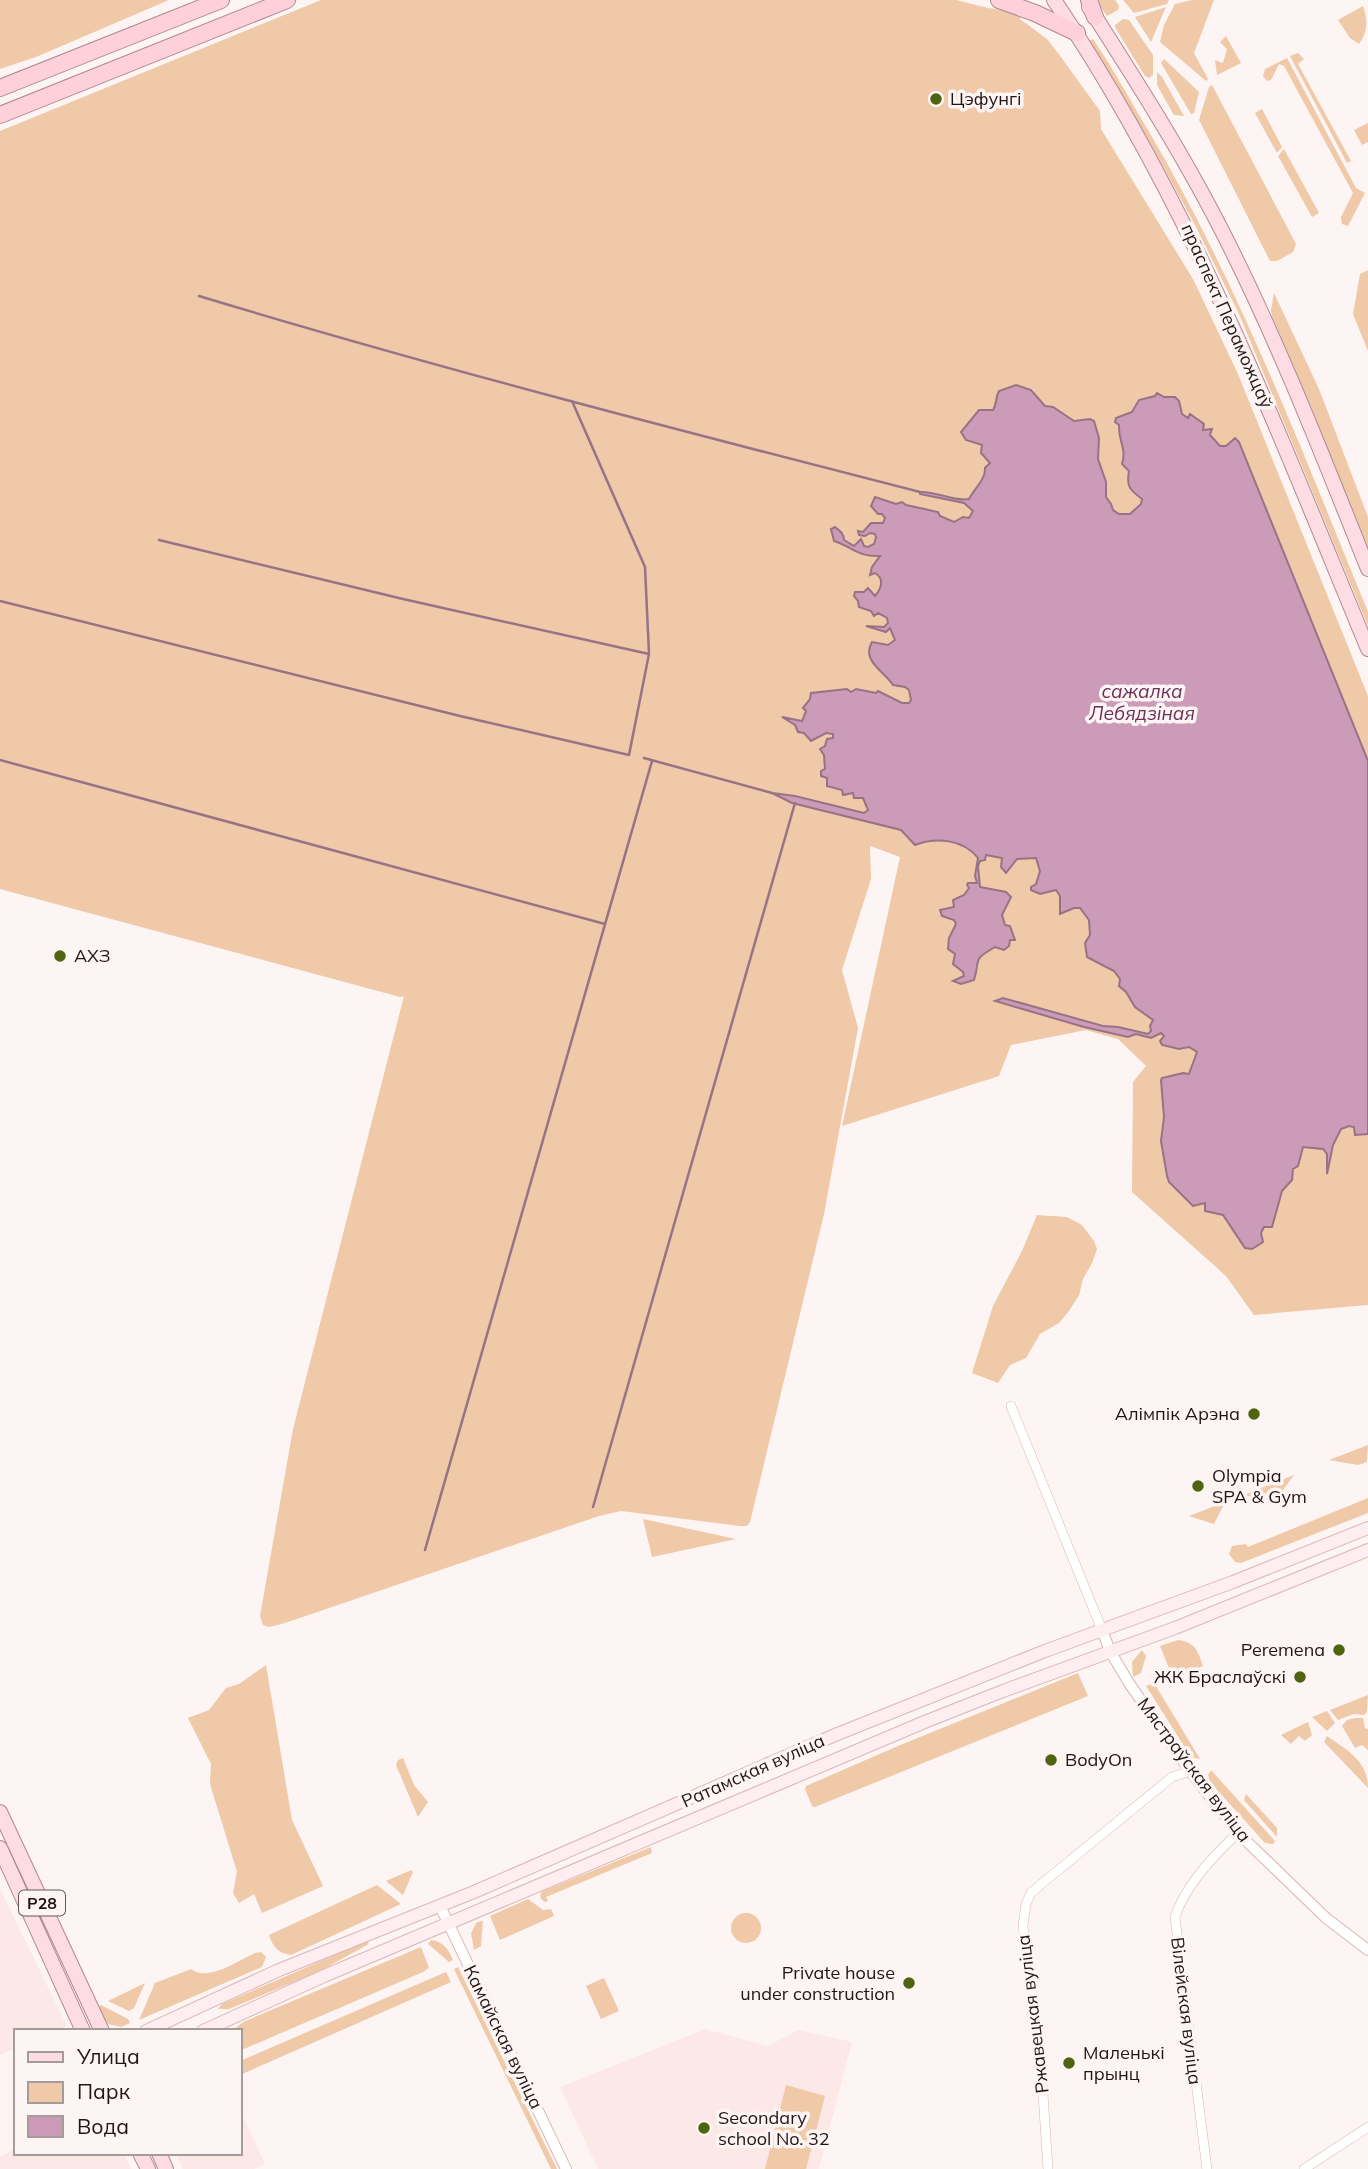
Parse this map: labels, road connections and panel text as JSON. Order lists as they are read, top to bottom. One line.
{"streets":{"main road":["праспект Пераможцаў","Ратамская вуліца","Р28"],"street":["Мястраўская вуліца","Вілейская вуліца","Ржавецкая вуліца","Камайская вуліца"]},"crossings":[["Мястраўская вуліца","Ратамская вуліца"],["Мястраўская вуліца","Вілейская вуліца"],["Мястраўская вуліца","Ржавецкая вуліца"],["Ратамская вуліца","Камайская вуліца"]],"water":["сажалка Лебядзіная"],"places":["Цэфунгі","АХЗ","Алімпік Арэна","Olympia SPA & Gym","Peremena","ЖК Браслаўскі","BodyOn","Private house under construction","Маленькі прынц","Secondary school No. 32"],"legend":["Улица","Парк","Вода"]}
